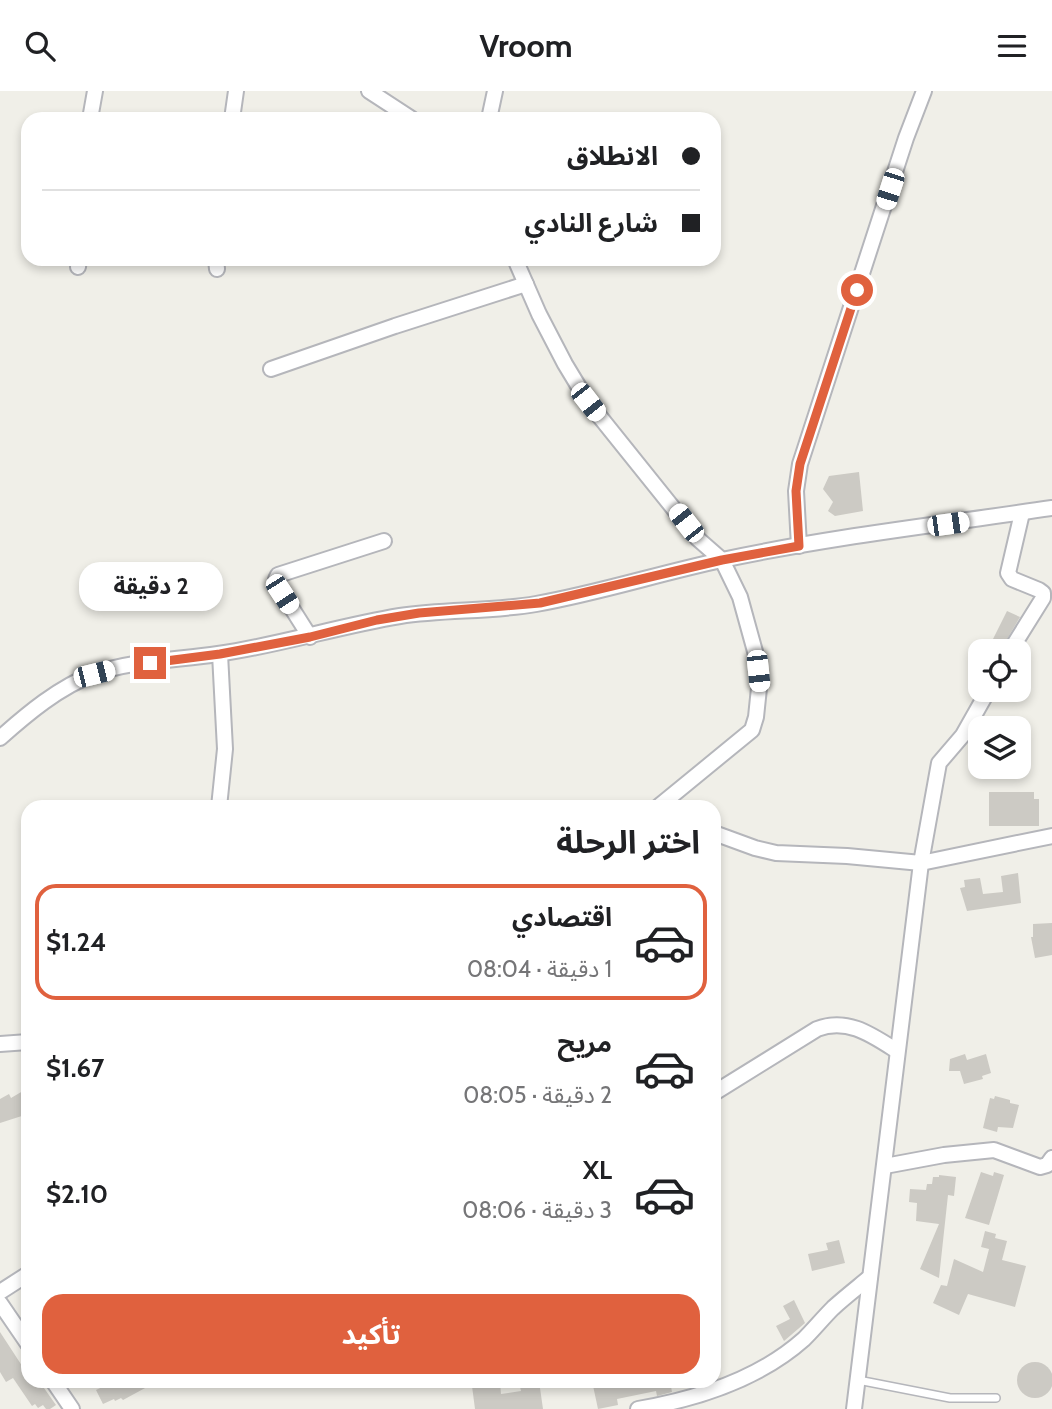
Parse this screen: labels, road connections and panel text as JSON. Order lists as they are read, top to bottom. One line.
{"page":{"header":"Vroom","banner":["الانطلاق","شارع النادي"],"bubble":"2 دقيقة","heading":"اختر الرحلة","list":[{"name":"اقتصادي","note":"1 دقيقة · 08:04","value":"$1.24"},{"name":"مريح","note":"2 دقيقة · 08:05","value":"$1.67"},{"name":"XL","note":"3 دقيقة · 08:06","value":"$2.10"}],"buttons":"تأكيد"}}
